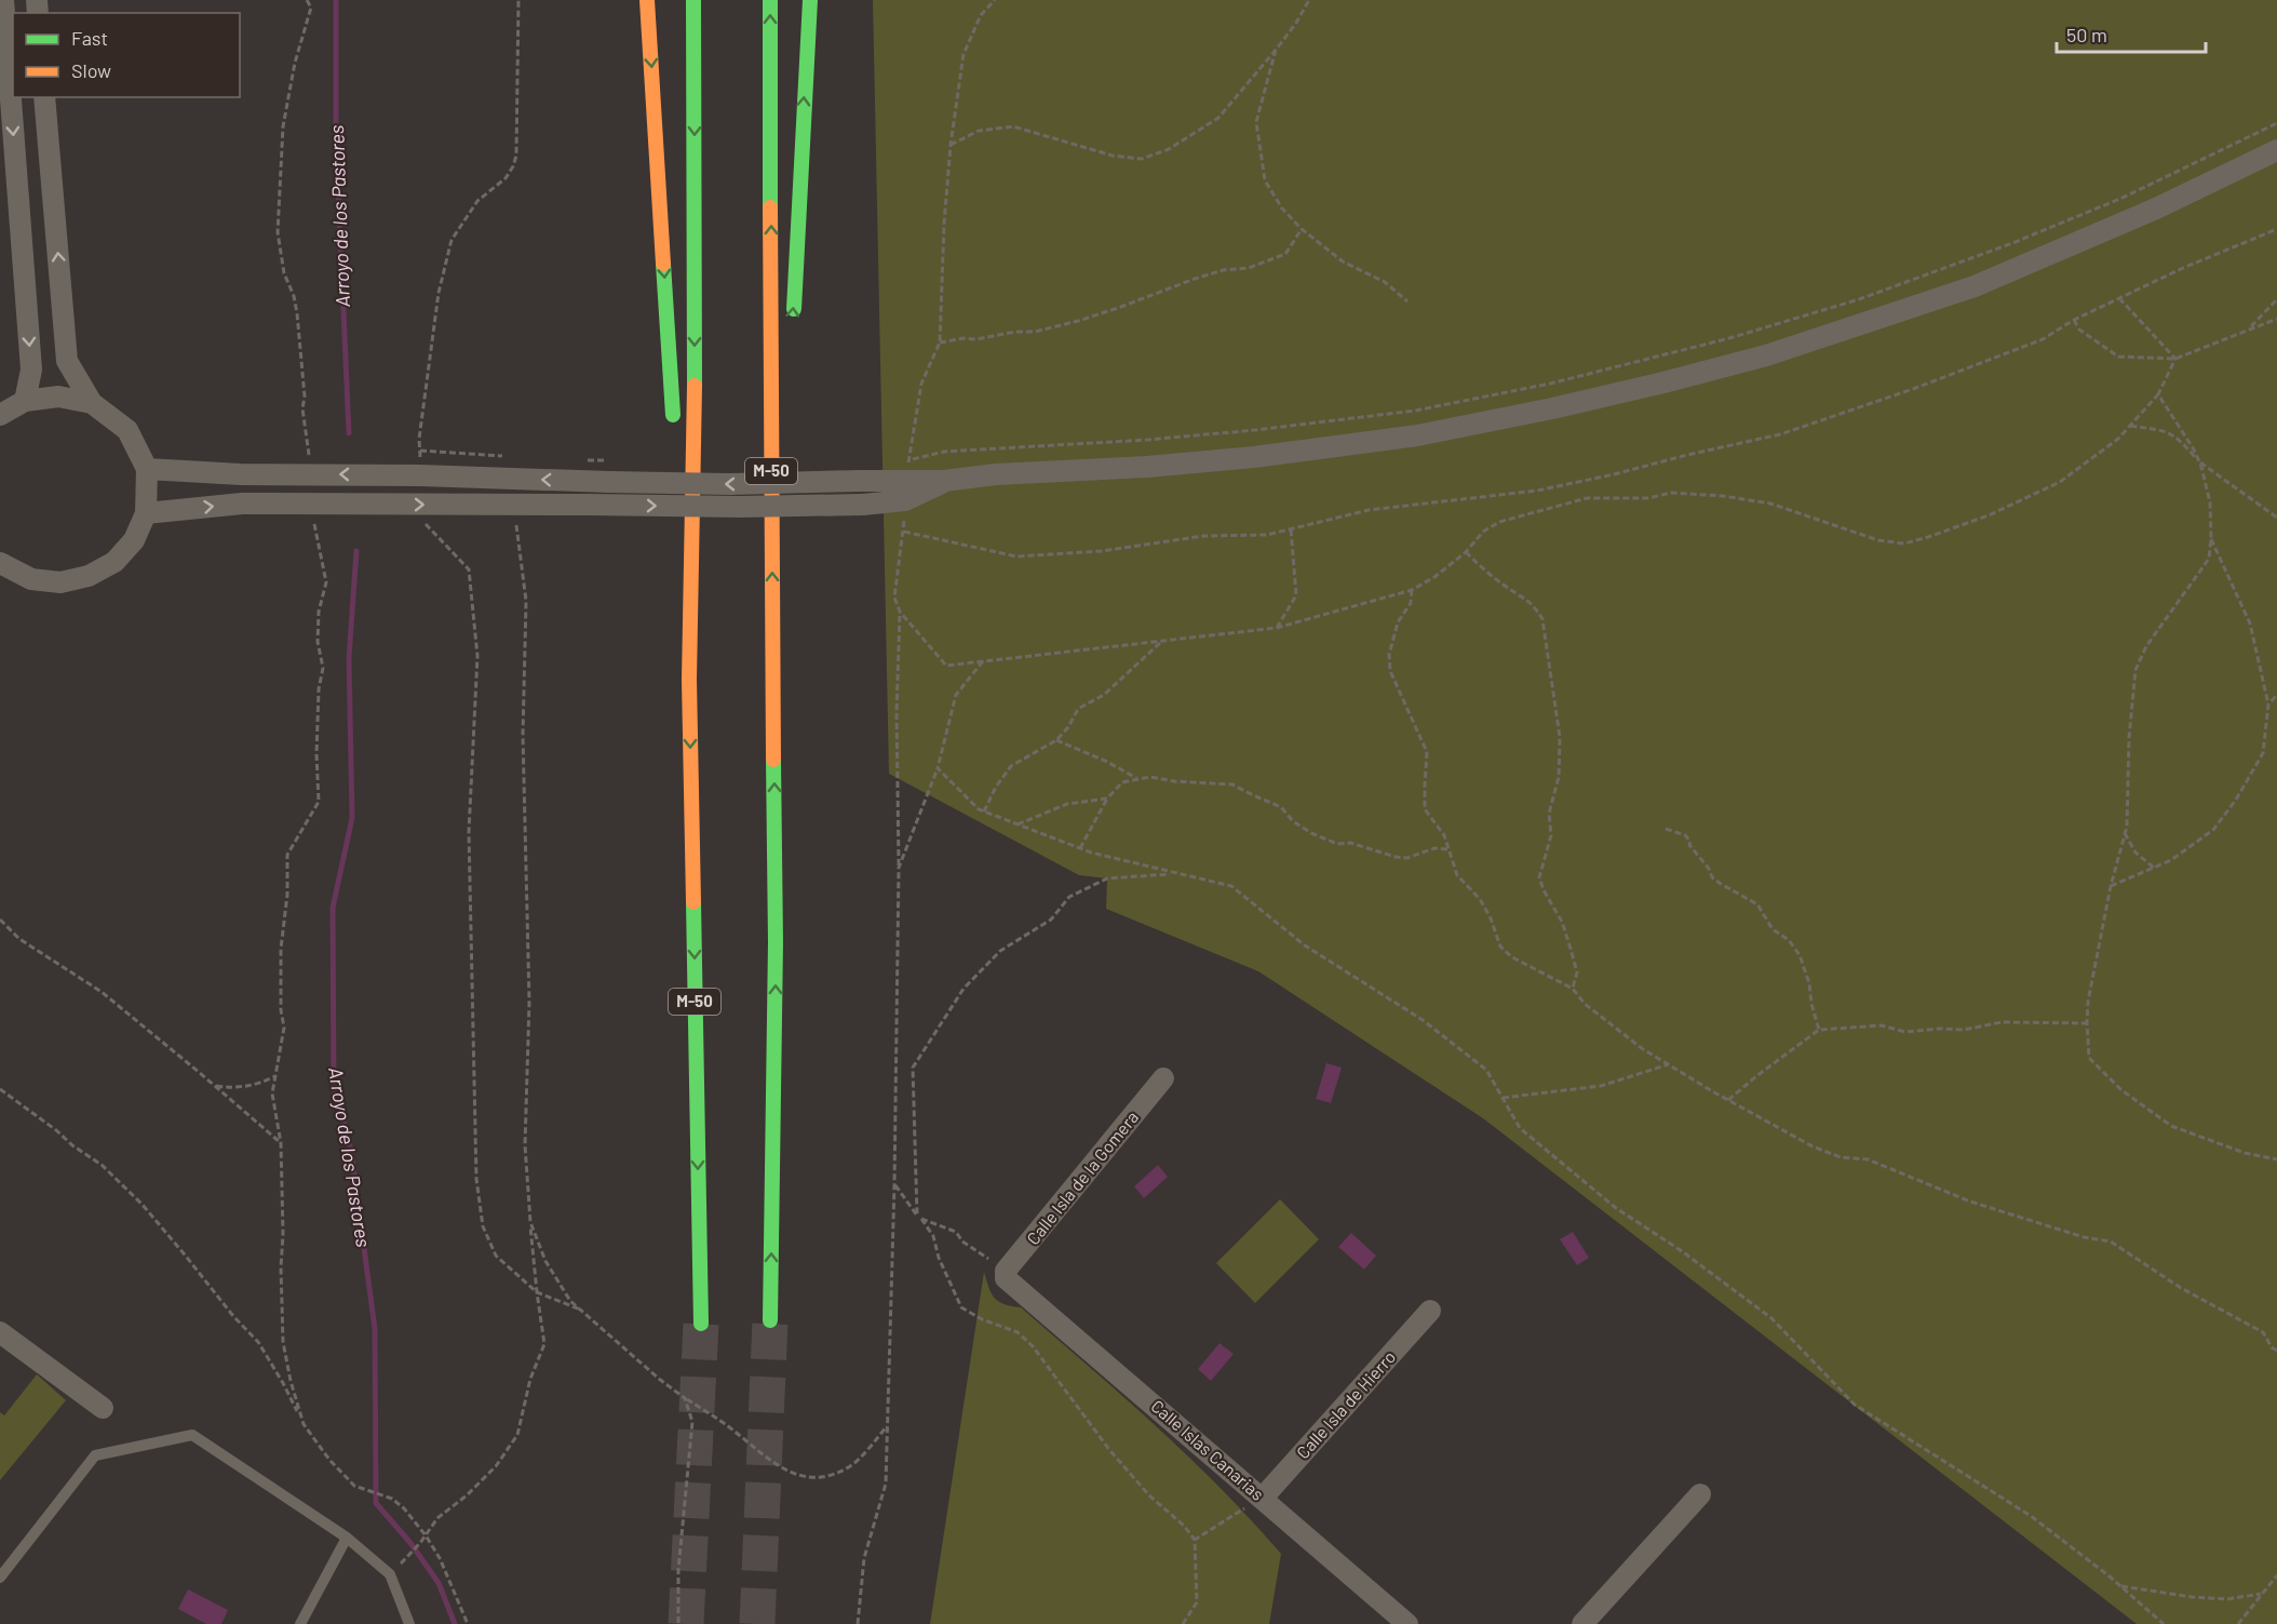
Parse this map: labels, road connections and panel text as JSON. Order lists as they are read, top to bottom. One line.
{"streets":{"highway":["M-50"],"street":["Calle Isla de la Gomera","Calle Isla de Hierro","Calle Islas Canarias"]},"crossings":[["Calle Isla de la Gomera","Calle Islas Canarias"],["Calle Isla de Hierro","Calle Islas Canarias"]],"water":["Arroyo de los Pastores"],"legend":["Fast","Slow"],"scale_bar":"50 m"}
